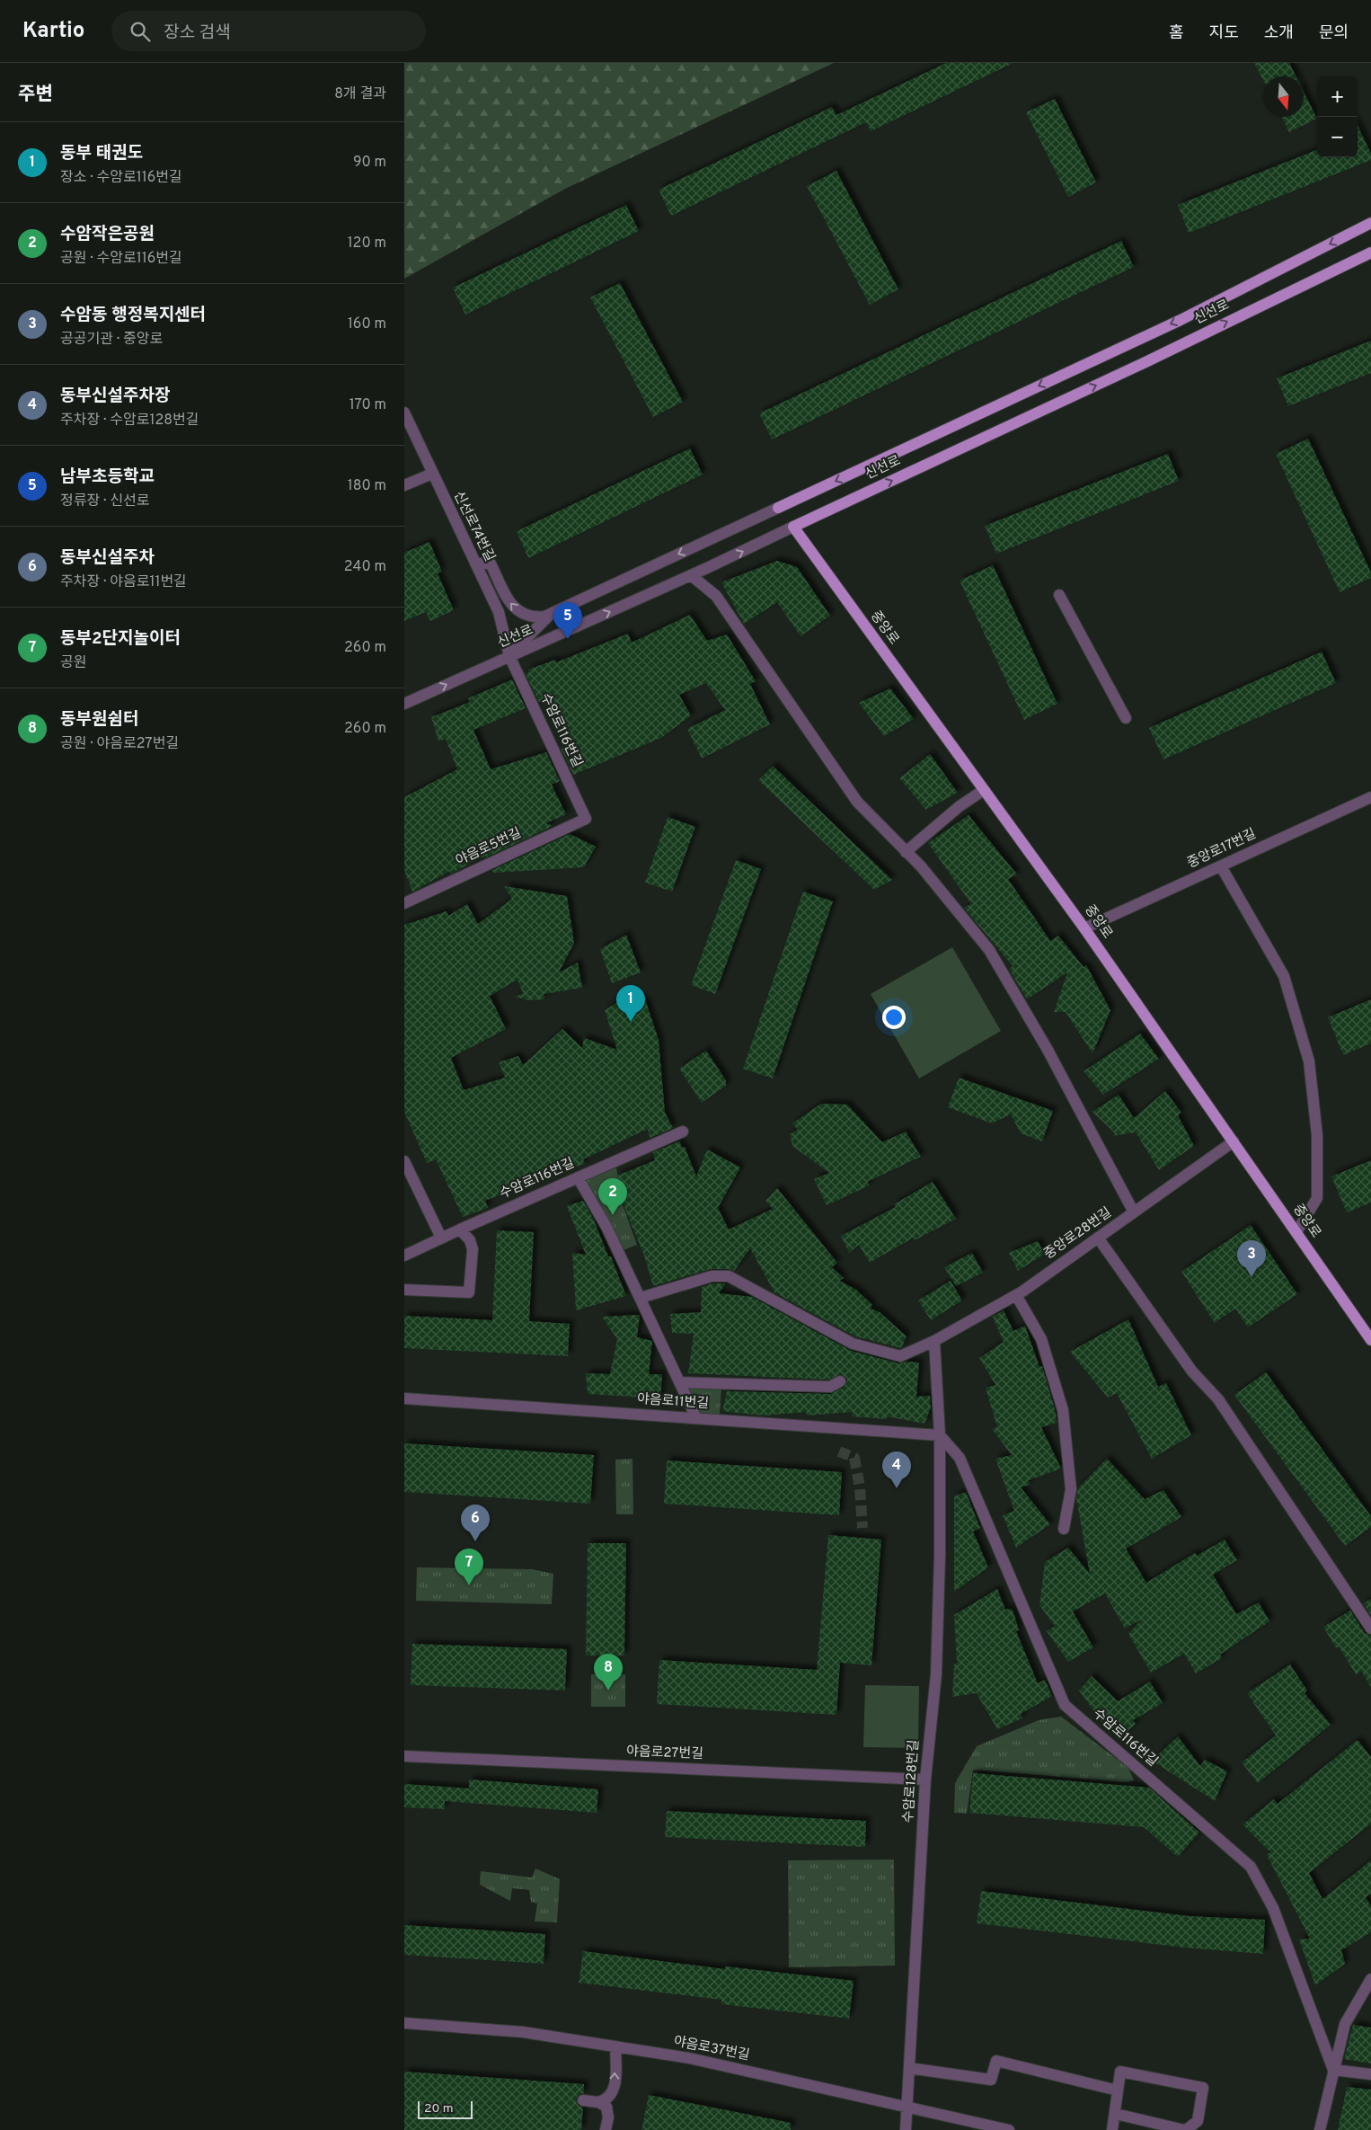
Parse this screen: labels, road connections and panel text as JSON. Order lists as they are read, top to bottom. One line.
{"streets":{"main road":["신선로","중앙로"],"street":["신선로74번길","수암로116번길","야음로5번길","중앙로17번길","중앙로28번길","야음로11번길","야음로27번길","수암로128번길","야음로37번길"]},"crossings":[["신선로","신선로74번길"],["신선로","중앙로"],["신선로","수암로116번길"],["신선로74번길","수암로116번길"],["중앙로","중앙로17번길"],["중앙로","중앙로28번길"],["수암로116번길","야음로5번길"],["수암로116번길","야음로11번길"],["수암로116번길","수암로128번길"],["야음로11번길","수암로128번길"],["야음로27번길","수암로128번길"],["수암로128번길","야음로37번길"]],"scale_bar":"20 m","north":"bottom","page":{"header":"Kartio","search":"장소 검색","nav":["홈","지도","소개","문의"],"heading":["주변","8개 결과"],"map_buttons":["+","−"],"list":[{"mark":"1","name":"동부 태권도","note":"장소 · 수암로116번길","value":"90 m"},{"mark":"2","name":"수암작은공원","note":"공원 · 수암로116번길","value":"120 m"},{"mark":"3","name":"수암동 행정복지센터","note":"공공기관 · 중앙로","value":"160 m"},{"mark":"4","name":"동부신설주차장","note":"주차장 · 수암로128번길","value":"170 m"},{"mark":"5","name":"남부초등학교","note":"정류장 · 신선로","value":"180 m"},{"mark":"6","name":"동부신설주차","note":"주차장 · 야음로11번길","value":"240 m"},{"mark":"7","name":"동부2단지놀이터","note":"공원","value":"260 m"},{"mark":"8","name":"동부원쉼터","note":"공원 · 야음로27번길","value":"260 m"}],"pins":["5","1","2","3","4","6","7","8"],"scale":"20 m"}}
